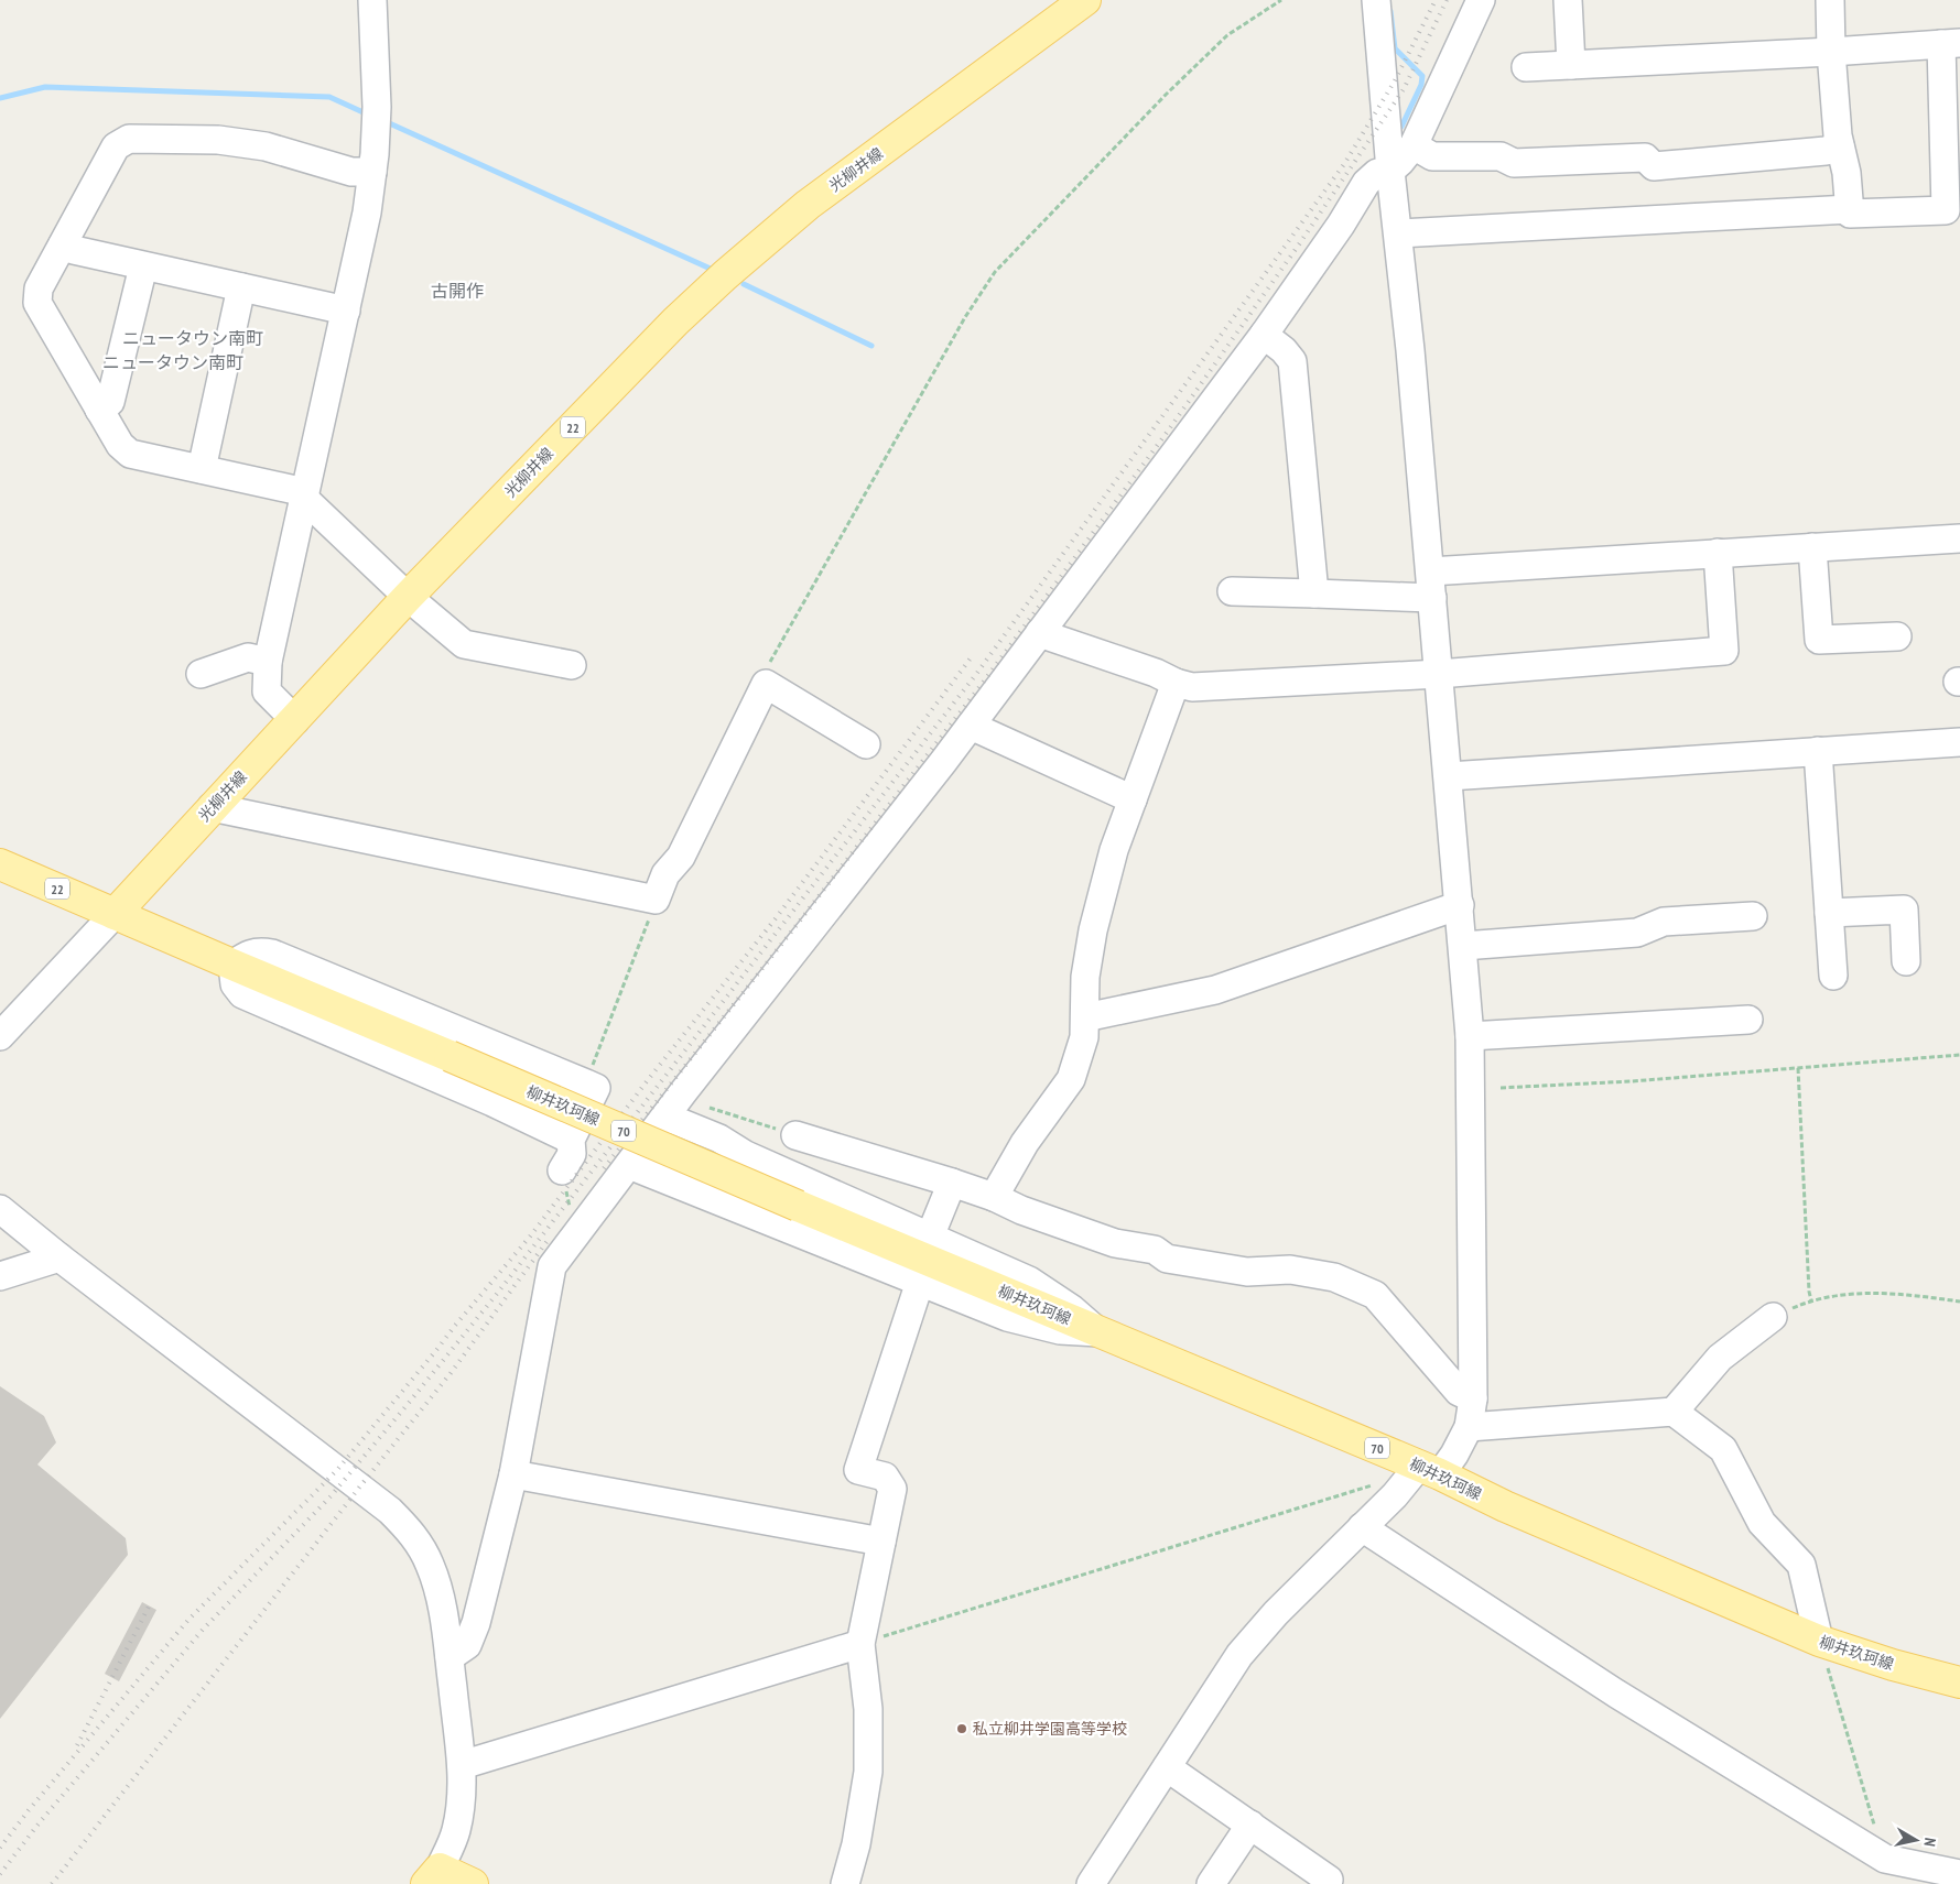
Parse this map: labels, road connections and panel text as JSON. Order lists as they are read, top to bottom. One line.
{"streets":{"main road":["光柳井線","22","柳井玖珂線","70"]},"crossings":[["光柳井線","22"],["光柳井線","柳井玖珂線"],["22","柳井玖珂線"]],"districts":["古開作","ニュータウン南町","ニュータウン南町"],"places":["私立柳井学園高等学校"],"north":"right"}
